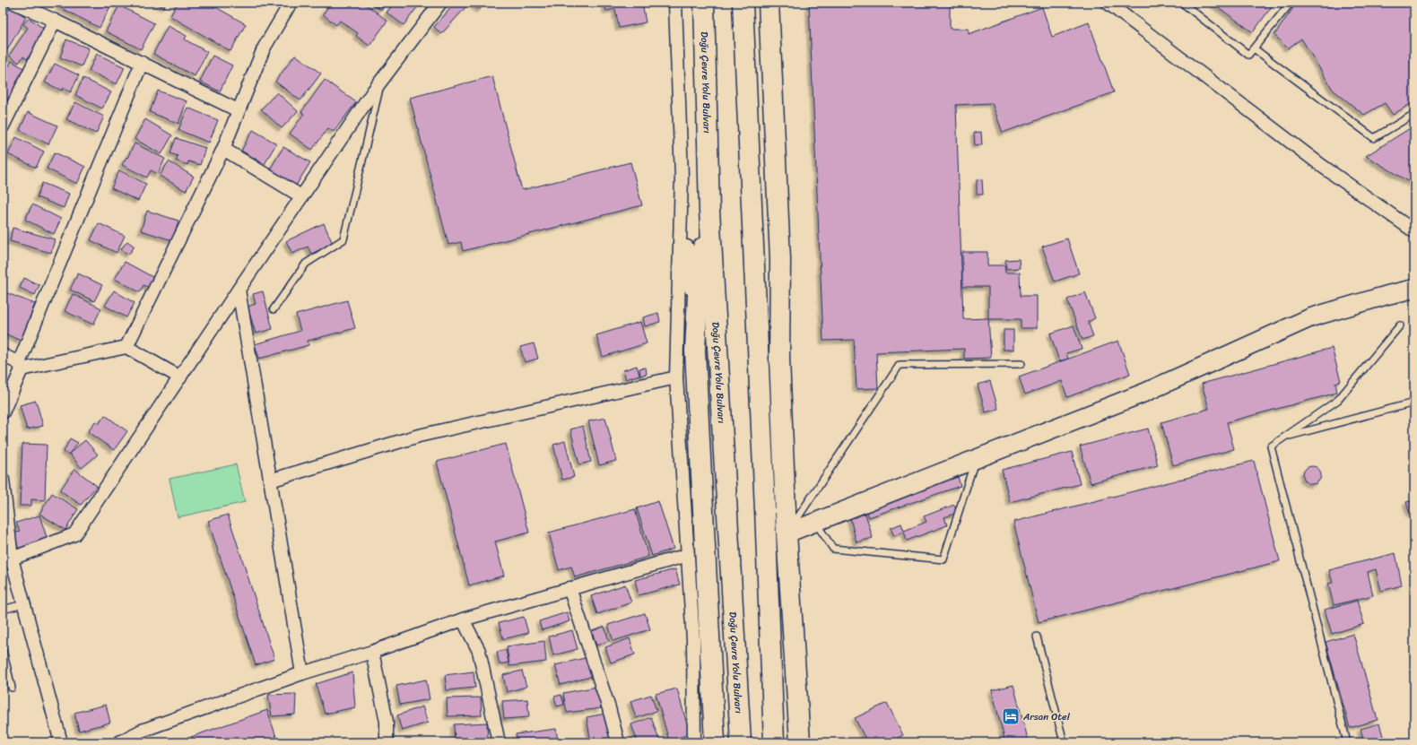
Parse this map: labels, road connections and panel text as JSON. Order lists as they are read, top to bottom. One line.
{"streets":{"highway":["Doğu Çevre Yolu Bulvarı"]},"places":{"hotel":["Arsan Otel"]}}
